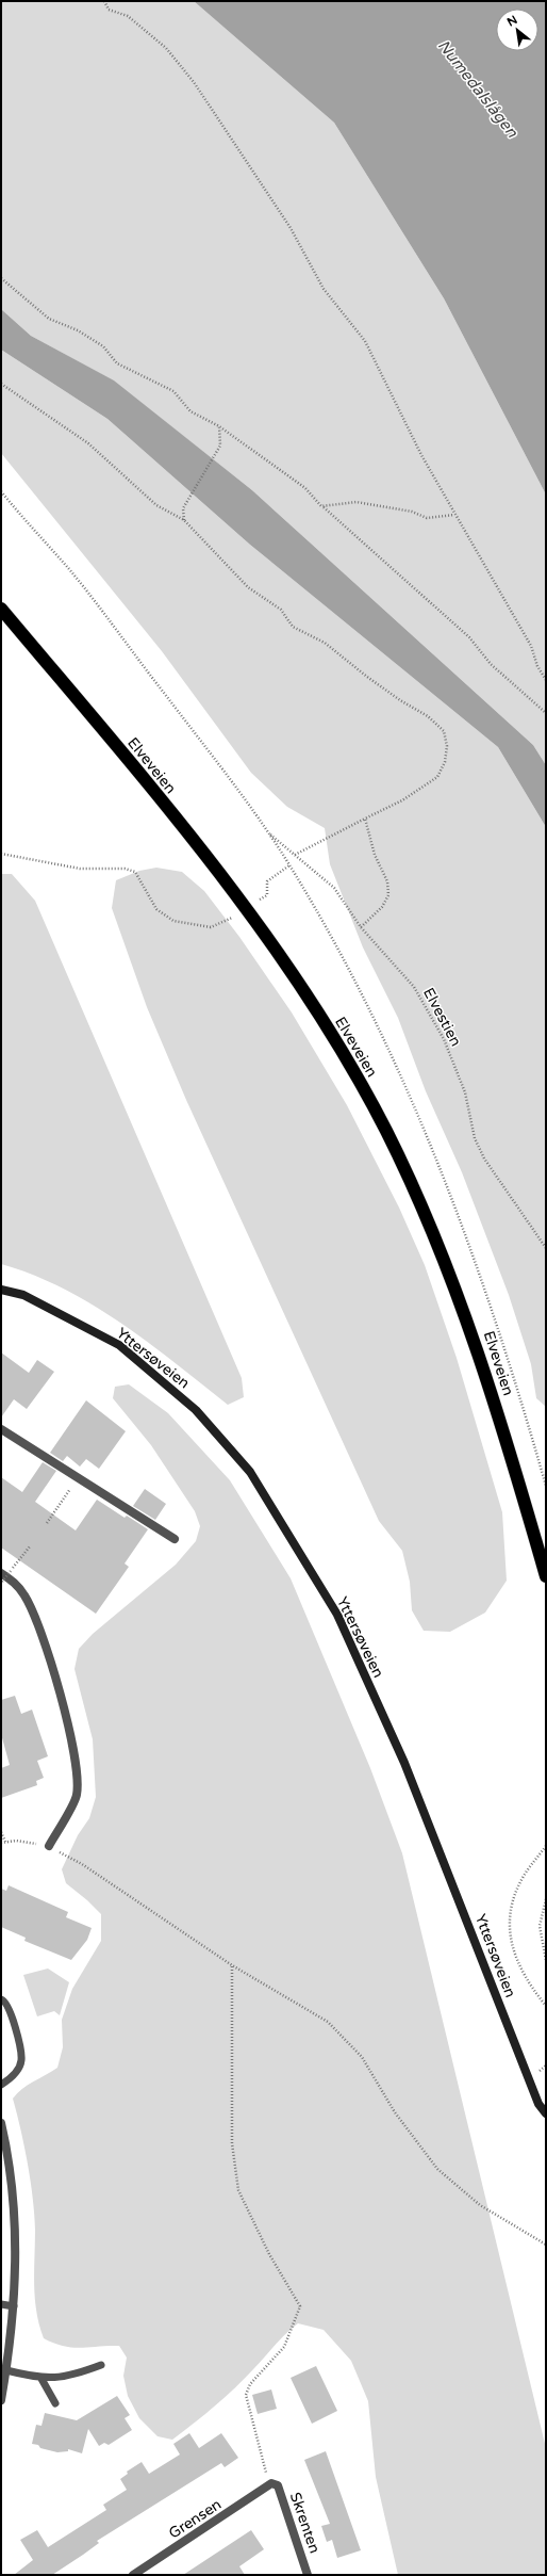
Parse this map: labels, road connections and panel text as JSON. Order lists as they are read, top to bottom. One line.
{"streets":{"highway":["Elveveien"],"main road":["Yttersøveien"],"street":["Grensen","Skrenten"],"path":["Elvestien"]},"crossings":[["Grensen","Skrenten"]],"water":["Numedalslågen"],"north":"top left"}
